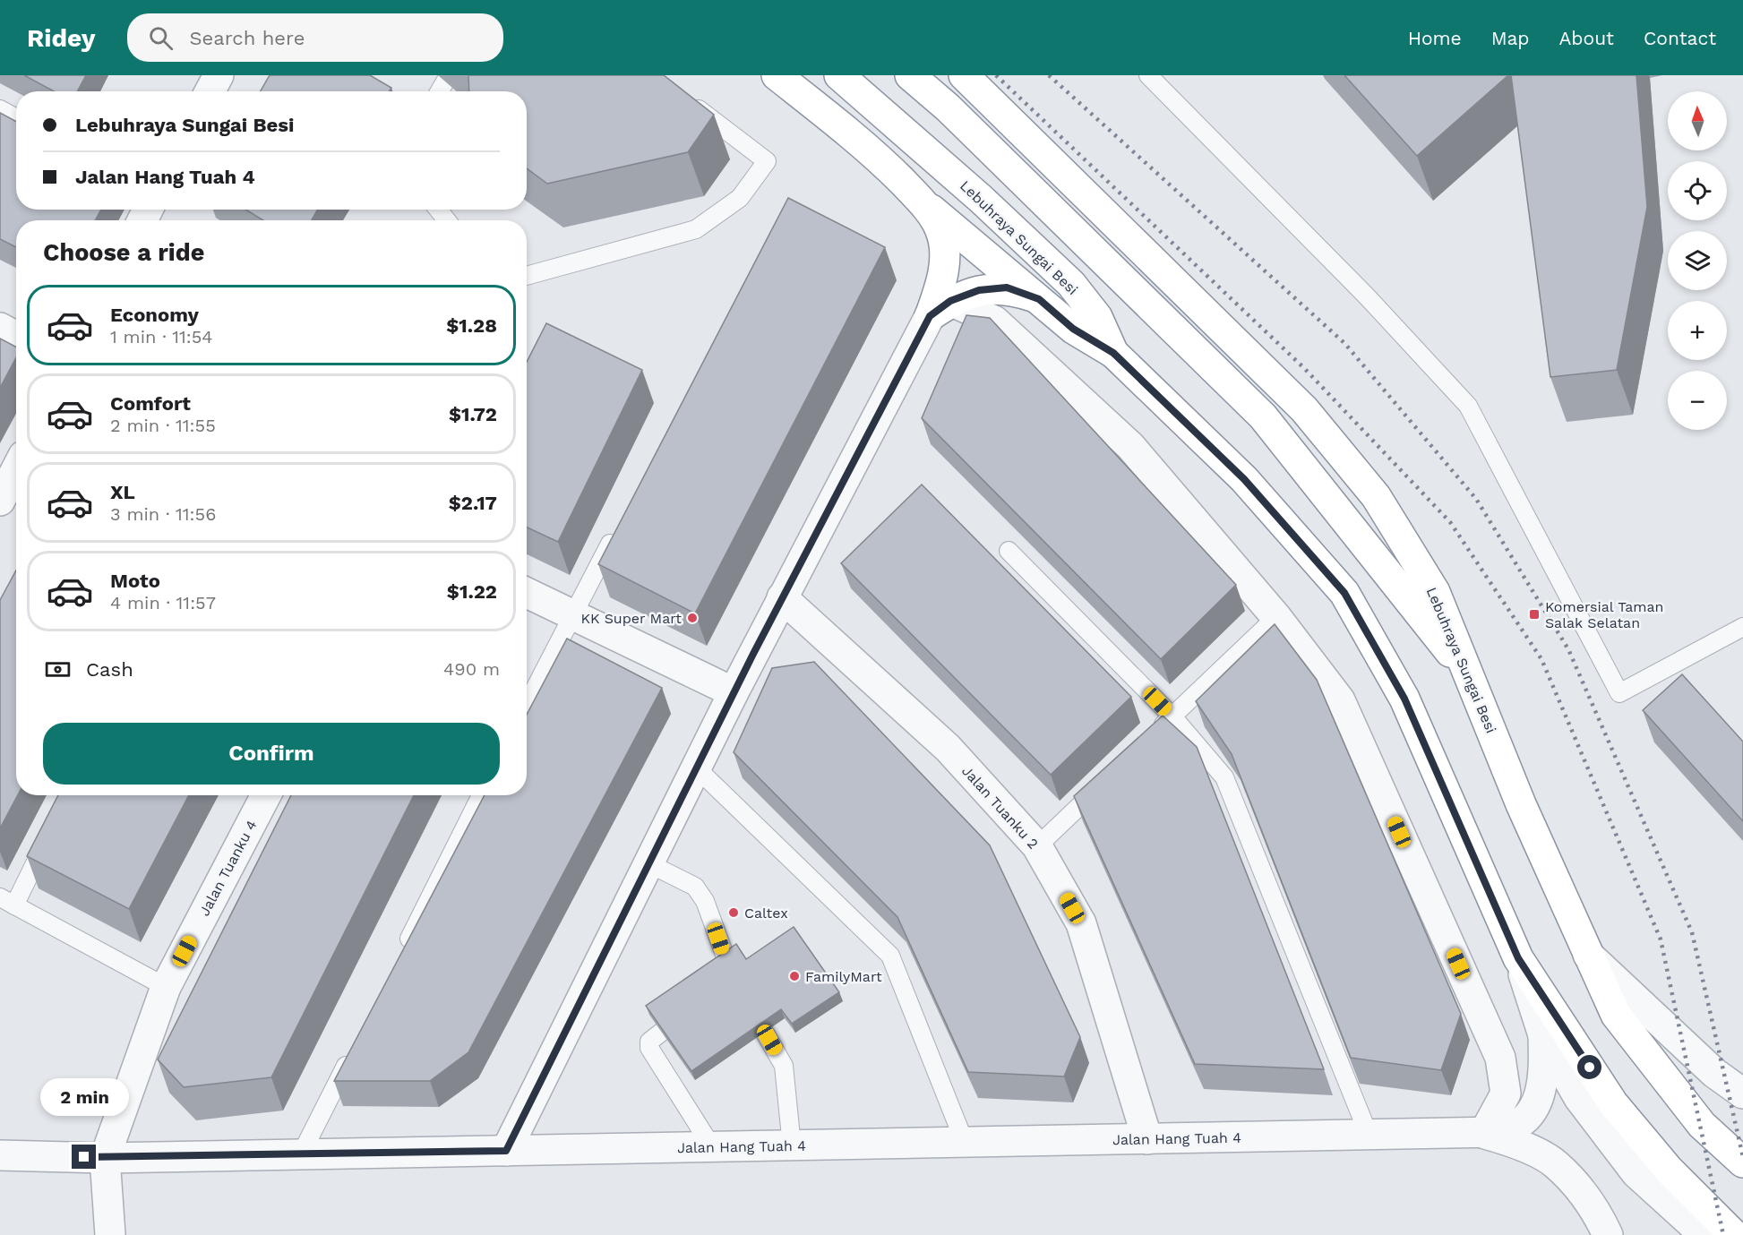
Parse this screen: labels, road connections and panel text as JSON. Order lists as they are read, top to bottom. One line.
{"streets":{"highway":["Lebuhraya Sungai Besi"],"street":["Jalan Tuanku 2","Jalan Tuanku 4","Jalan Hang Tuah 4"]},"crossings":[["Jalan Tuanku 2","Jalan Hang Tuah 4"],["Jalan Tuanku 4","Jalan Hang Tuah 4"]],"places":{"transit":["Komersial Taman Salak Selatan"],"other":["KK Super Mart","Caltex","FamilyMart"]},"north":"top","page":{"header":"Ridey","search":"Search here","nav":["Home","Map","About","Contact"],"map_buttons":["+","−"],"banner":["Lebuhraya Sungai Besi","Jalan Hang Tuah 4"],"heading":"Choose a ride","list":[{"name":"Economy","note":"1 min · 11:54","value":"$1.28"},{"name":"Comfort","note":"2 min · 11:55","value":"$1.72"},{"name":"XL","note":"3 min · 11:56","value":"$2.17"},{"name":"Moto","note":"4 min · 11:57","value":"$1.22"}],"pay":["Cash","490 m"],"buttons":"Confirm","bubble":"2 min"}}
